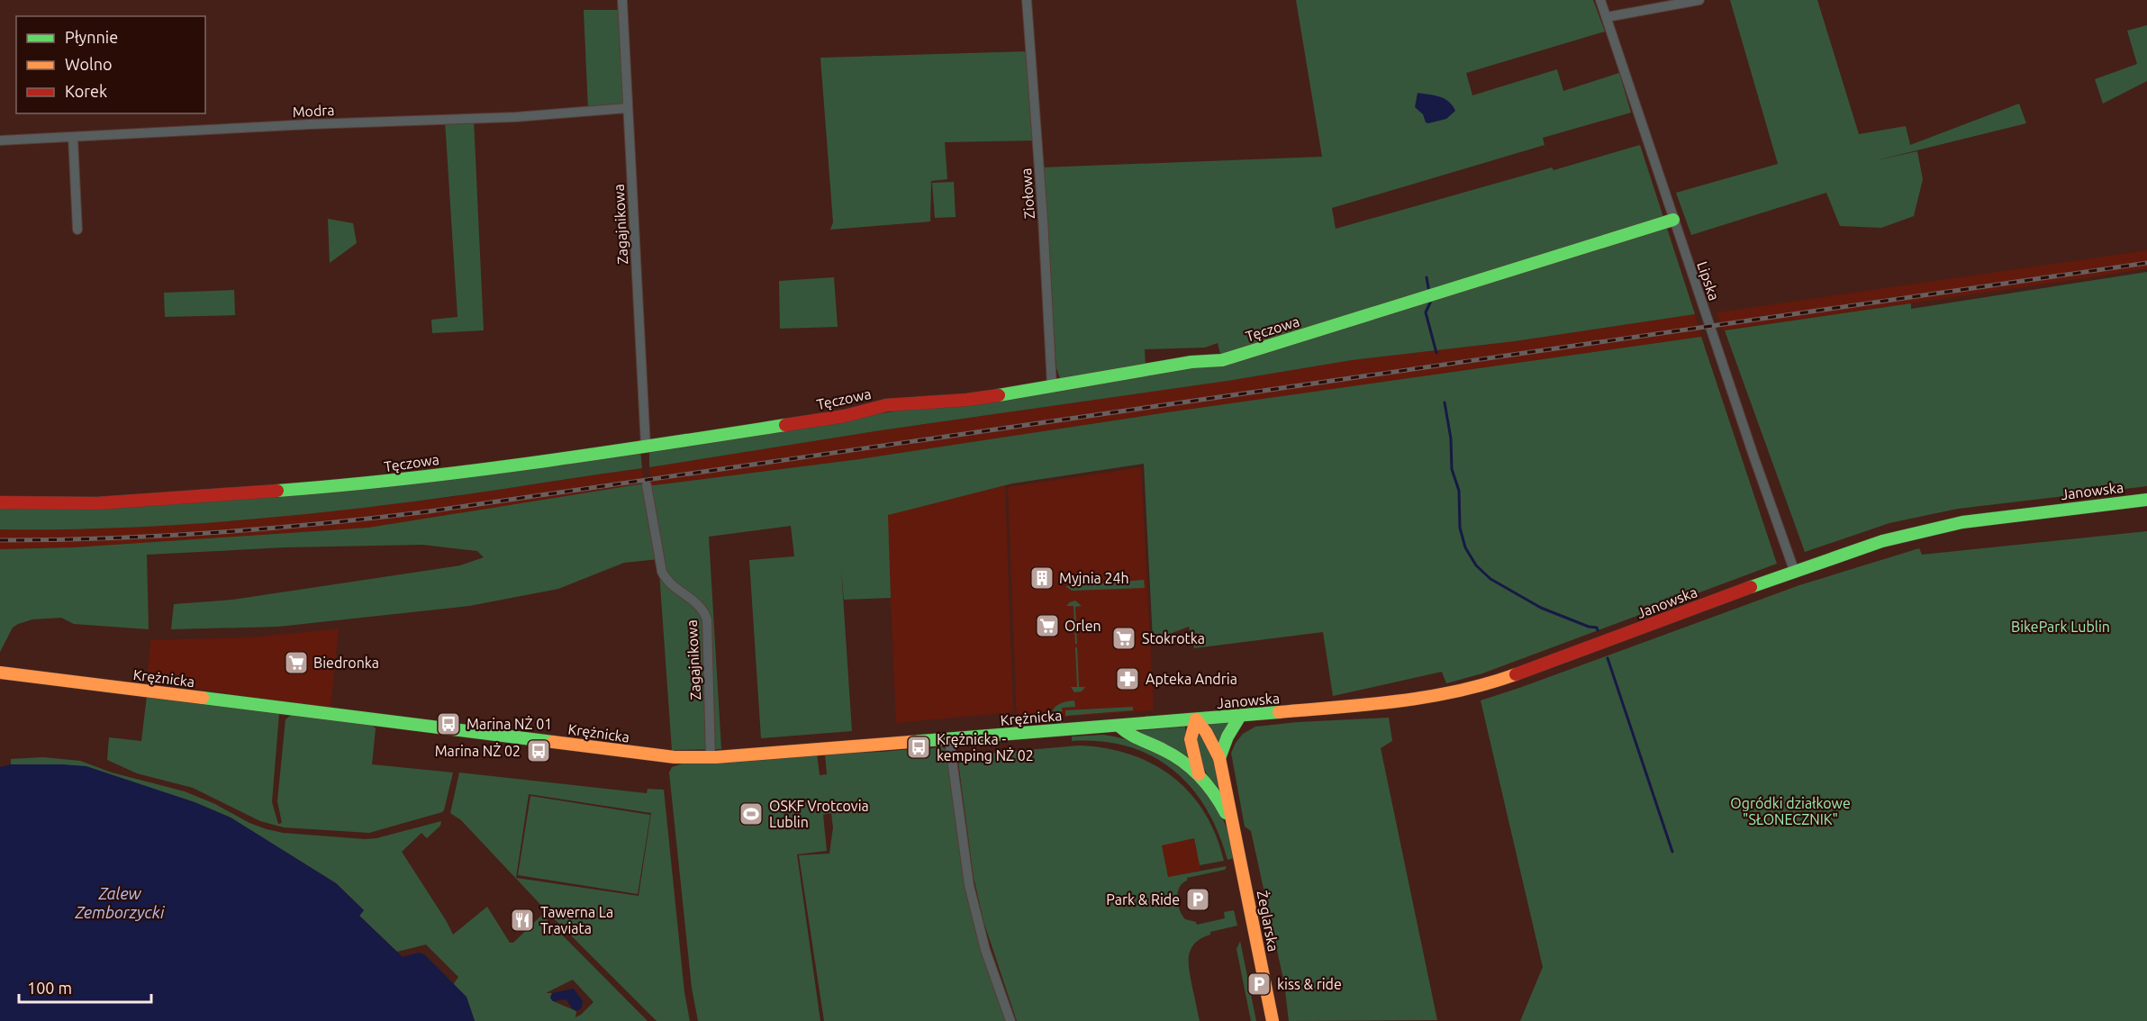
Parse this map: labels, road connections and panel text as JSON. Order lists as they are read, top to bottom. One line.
{"streets":{"street":["Modra","Ziołowa","Zagajnikowa","Lipska","Tęczowa","Janowska","Krężnicka","Żeglarska"]},"crossings":[["Modra","Zagajnikowa"],["Ziołowa","Tęczowa"],["Zagajnikowa","Tęczowa"],["Zagajnikowa","Krężnicka"],["Lipska","Tęczowa"],["Lipska","Janowska"],["Janowska","Krężnicka"],["Janowska","Żeglarska"],["Krężnicka","Żeglarska"]],"water":["Zalew Zemborzycki"],"parks":["BikePark Lublin","Ogródki działkowe \"SŁONECZNIK\""],"places":{"building":["Myjnia 24h"],"supermarket":["Orlen","Stokrotka","Biedronka"],"pharmacy":["Apteka Andria"],"bus stop":["Marina NŻ 01","Krężnicka - kemping NŻ 02","Marina NŻ 02"],"sports":["OSKF Vrotcovia Lublin"],"parking":["Park & Ride","kiss & ride"],"restaurant":["Tawerna La Traviata"]},"legend":["Płynnie","Wolno","Korek"],"scale_bar":"100 m"}
